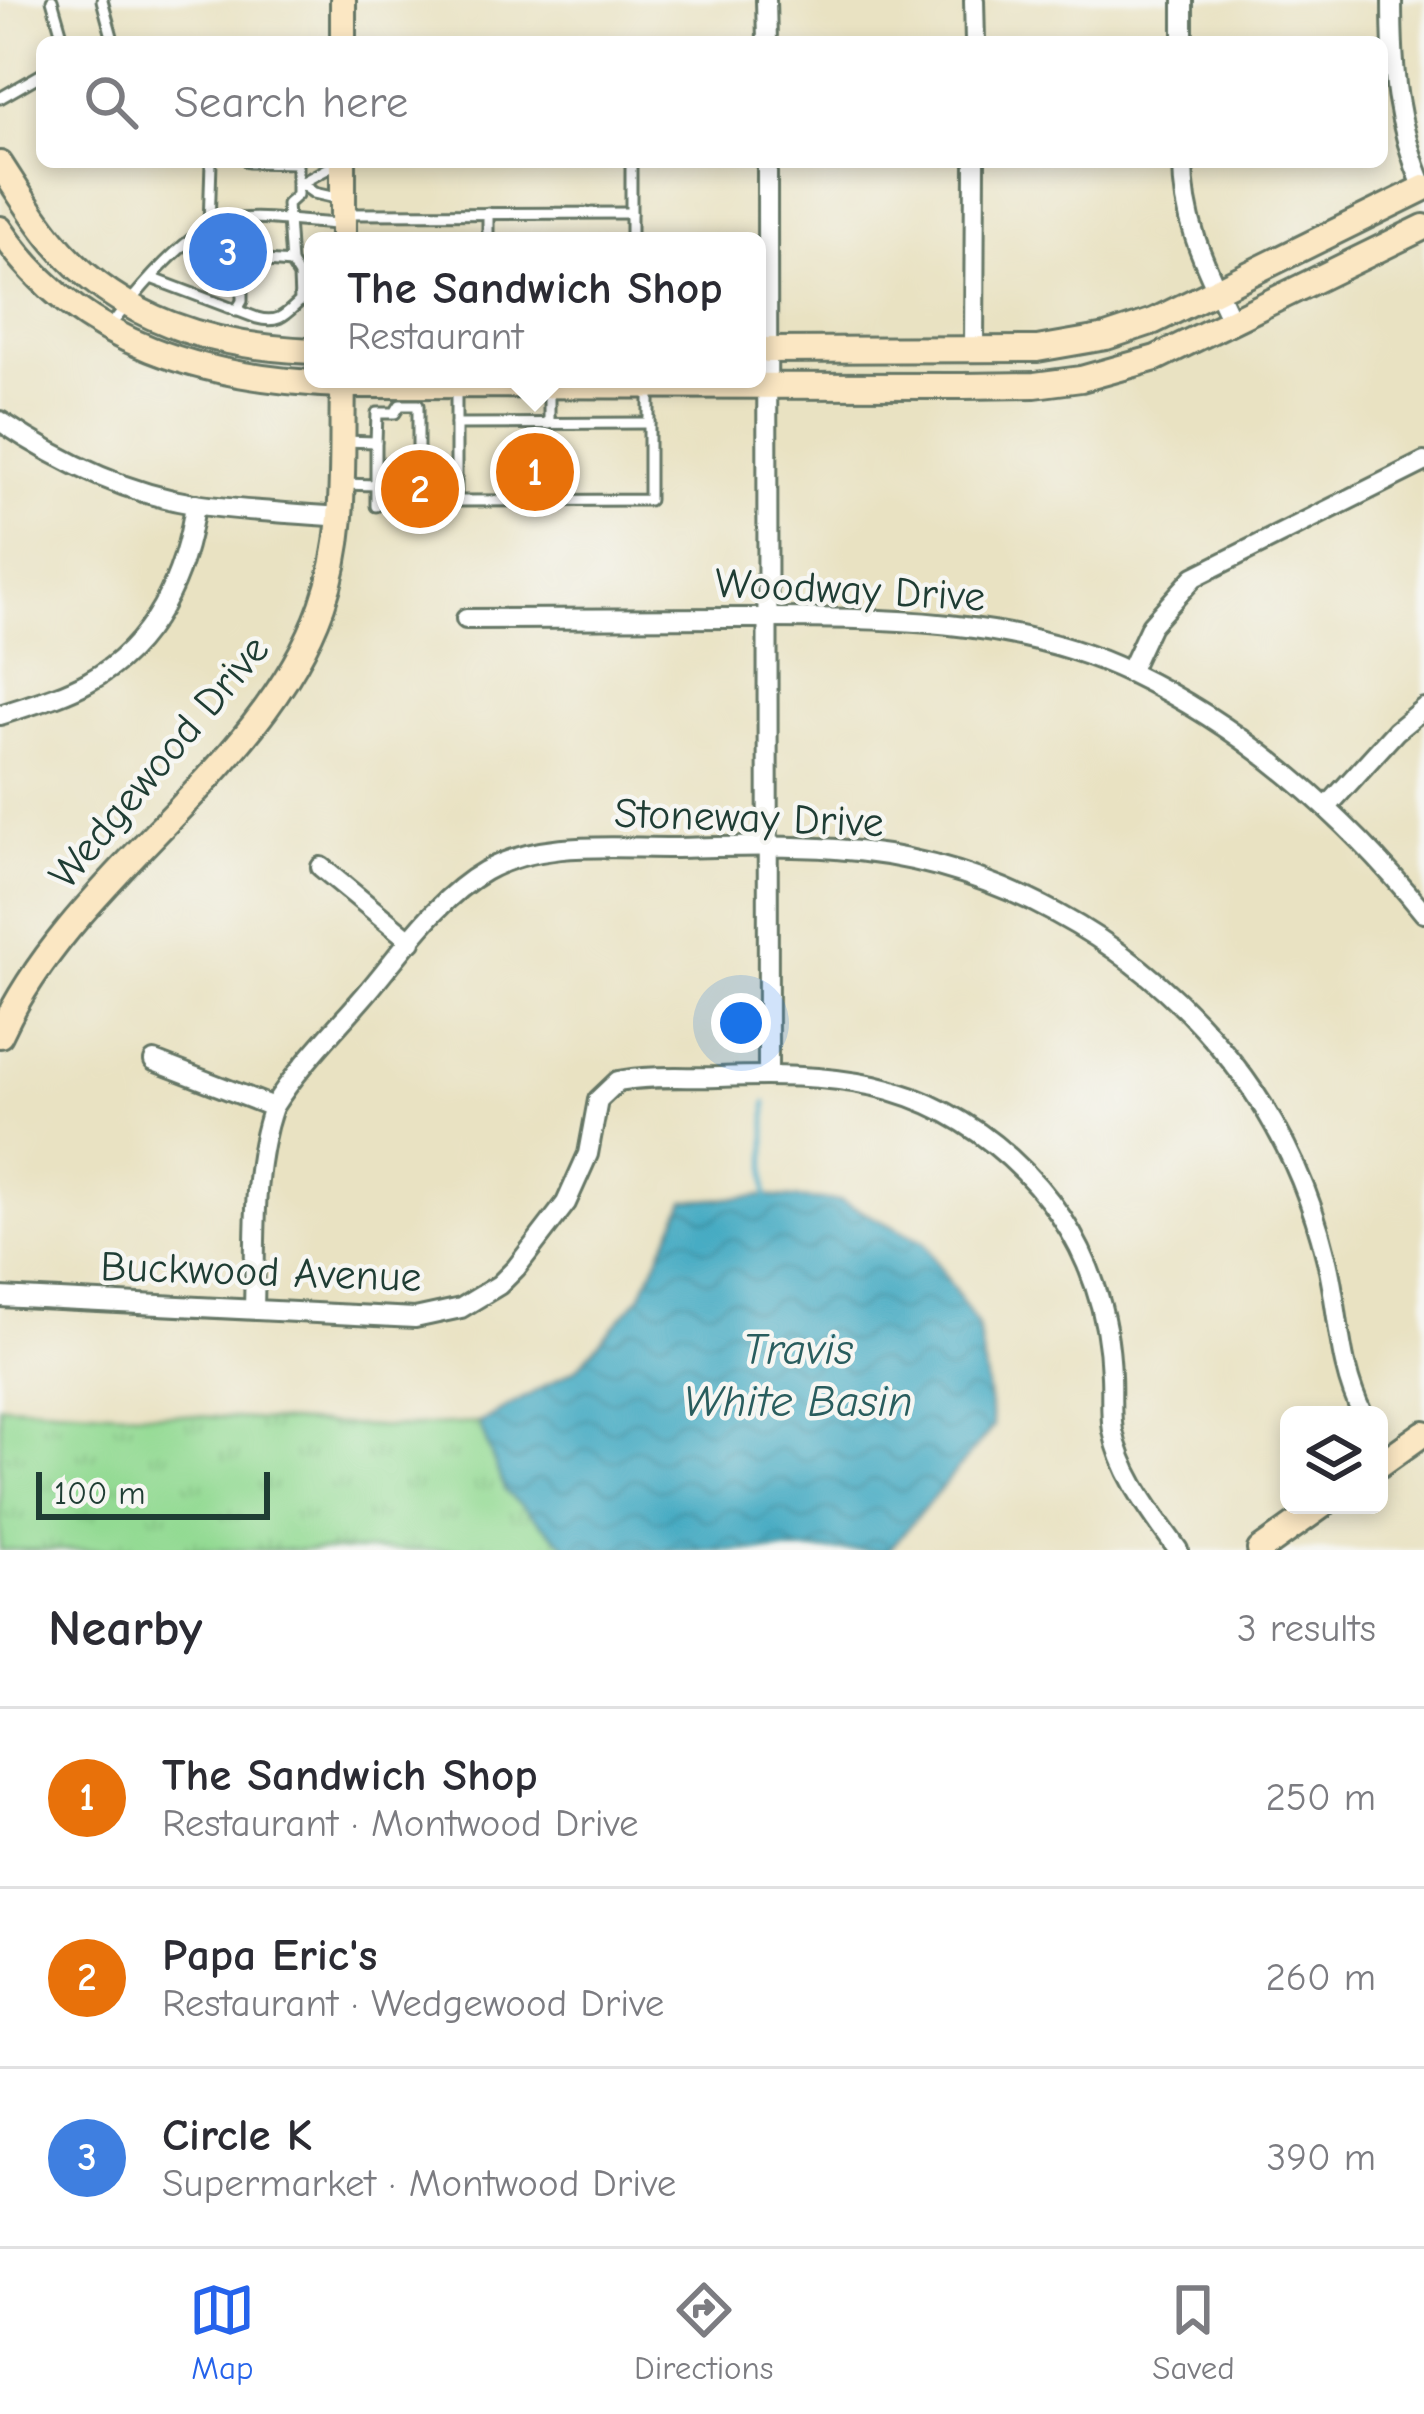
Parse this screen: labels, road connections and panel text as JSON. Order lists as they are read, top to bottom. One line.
{"streets":{"main road":["Wedgewood Drive"],"street":["Woodway Drive","Stoneway Drive","Buckwood Avenue"]},"crossings":[["Stoneway Drive","Buckwood Avenue"]],"water":["Travis White Basin"],"scale_bar":"100 m","page":{"search":"Search here","pins":["3","1","2"],"popup":["The Sandwich Shop","Restaurant"],"scale":"100 m","heading":["Nearby","3 results"],"list":[{"mark":"1","name":"The Sandwich Shop","note":"Restaurant · Montwood Drive","value":"250 m"},{"mark":"2","name":"Papa Eric's","note":"Restaurant · Wedgewood Drive","value":"260 m"},{"mark":"3","name":"Circle K","note":"Supermarket · Montwood Drive","value":"390 m"}],"nav":["Map","Directions","Saved"]}}
